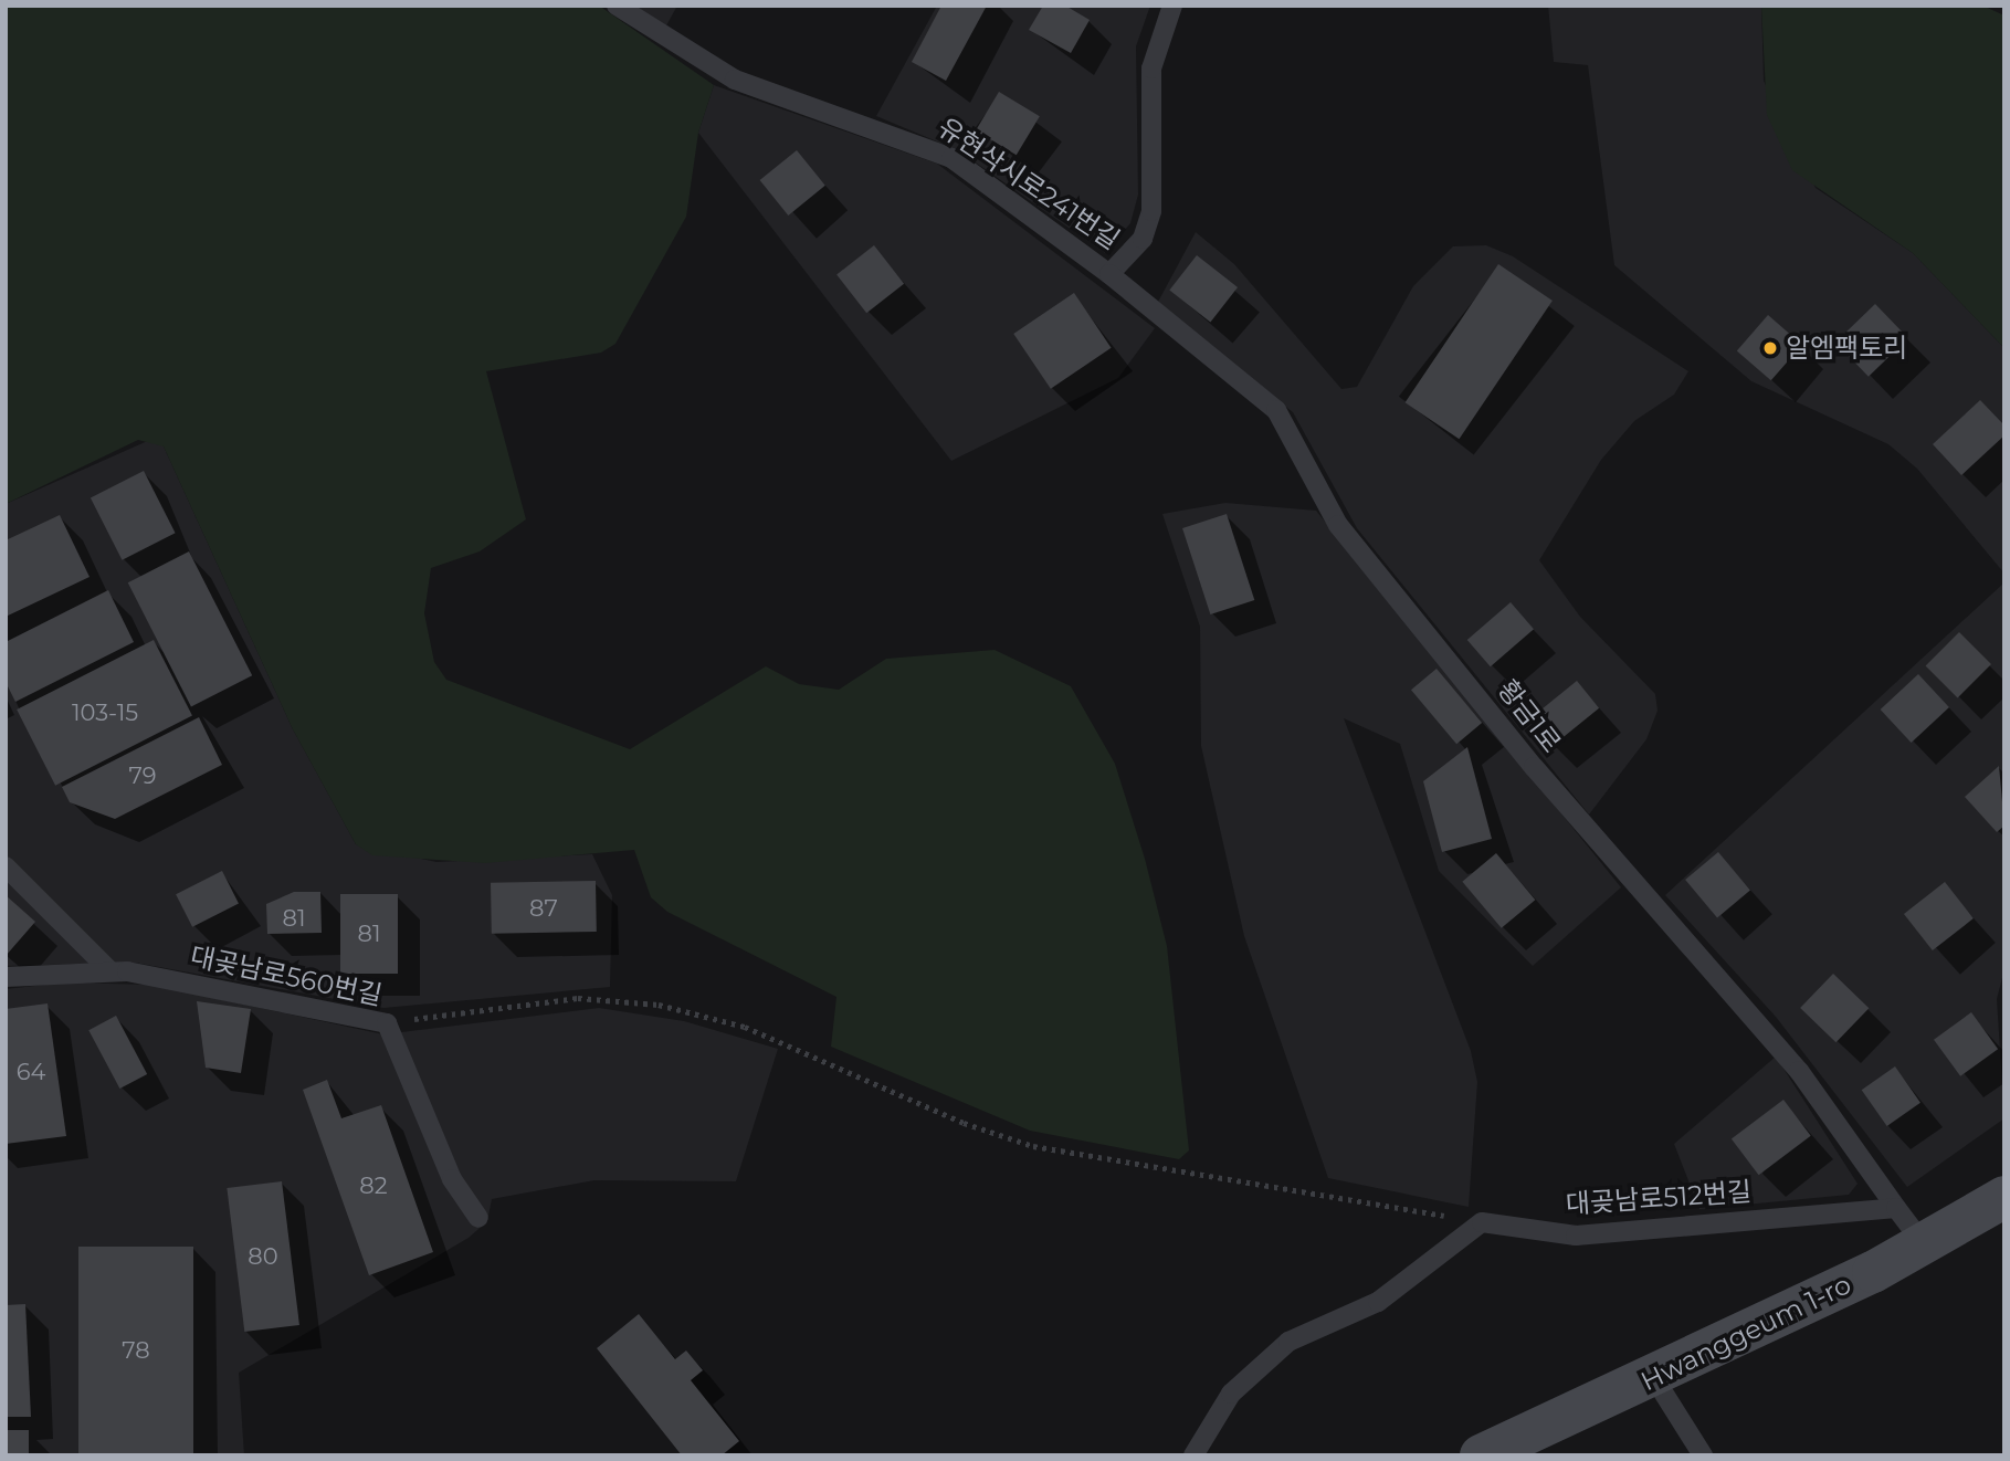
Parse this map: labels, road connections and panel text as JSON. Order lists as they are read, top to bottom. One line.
{"streets":{"street":["Hwanggeum 1-ro"],"lane":["유현삭시로241번길","황금1로","대곶남로560번길","대곶남로512번길"]},"crossings":[["유현삭시로241번길","황금1로"],["황금1로","대곶남로512번길"]],"places":["알엠팩토리"],"house_numbers":["103-15","79","87","81","81","64","82","80","78"]}
